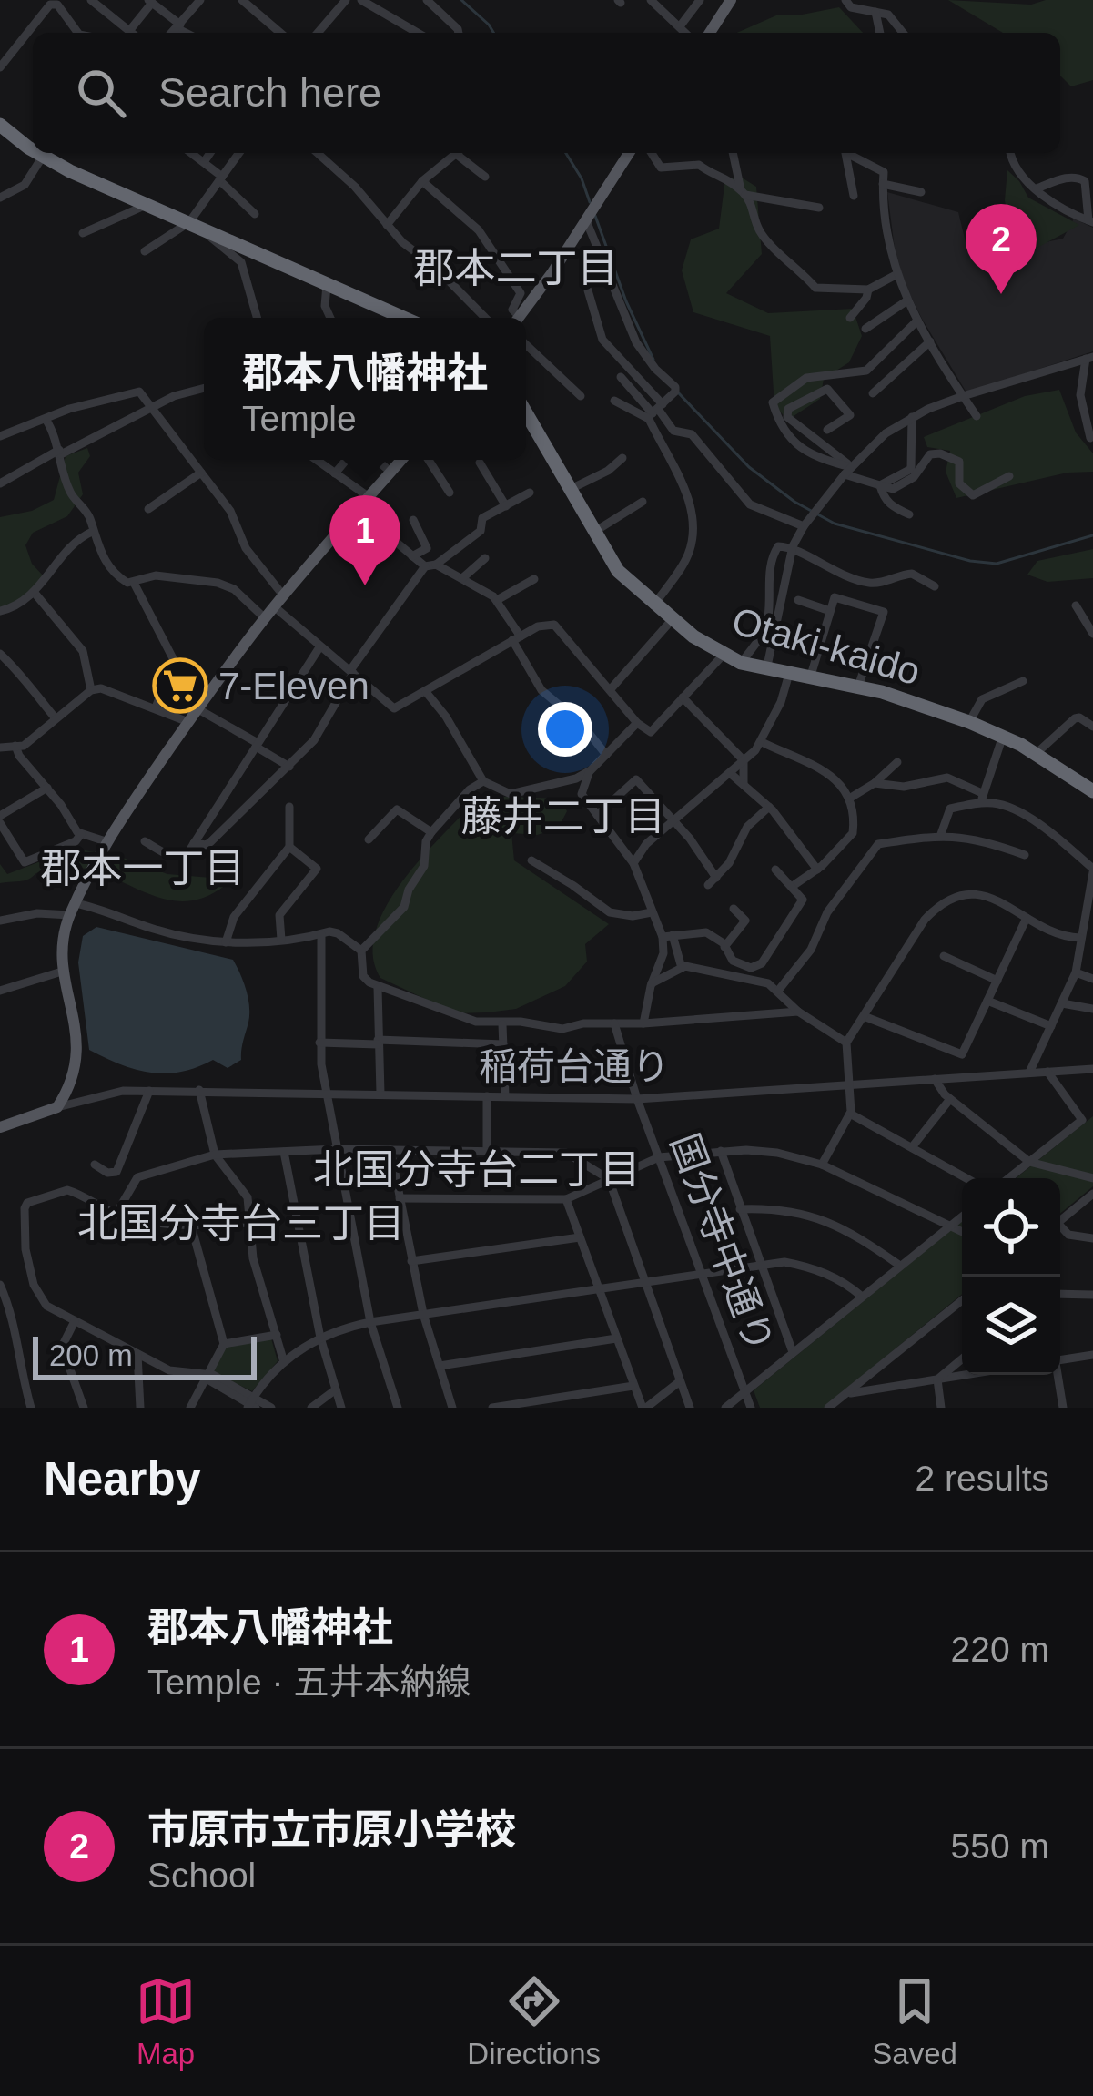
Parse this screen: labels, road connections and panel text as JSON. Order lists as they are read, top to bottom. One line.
{"streets":{"highway":["Otaki-kaido"],"street":["稲荷台通り","国分寺中通り"]},"crossings":[["稲荷台通り","国分寺中通り"]],"districts":["郡本二丁目","藤井二丁目","郡本一丁目","北国分寺台二丁目","北国分寺台三丁目"],"places":{"supermarket":["7-Eleven"]},"scale_bar":"200 m","page":{"search":"Search here","pins":["2","1"],"popup":["郡本八幡神社","Temple"],"scale":"200 m","heading":["Nearby","2 results"],"list":[{"mark":"1","name":"郡本八幡神社","note":"Temple · 五井本納線","value":"220 m"},{"mark":"2","name":"市原市立市原小学校","note":"School","value":"550 m"}],"nav":["Map","Directions","Saved"]}}
